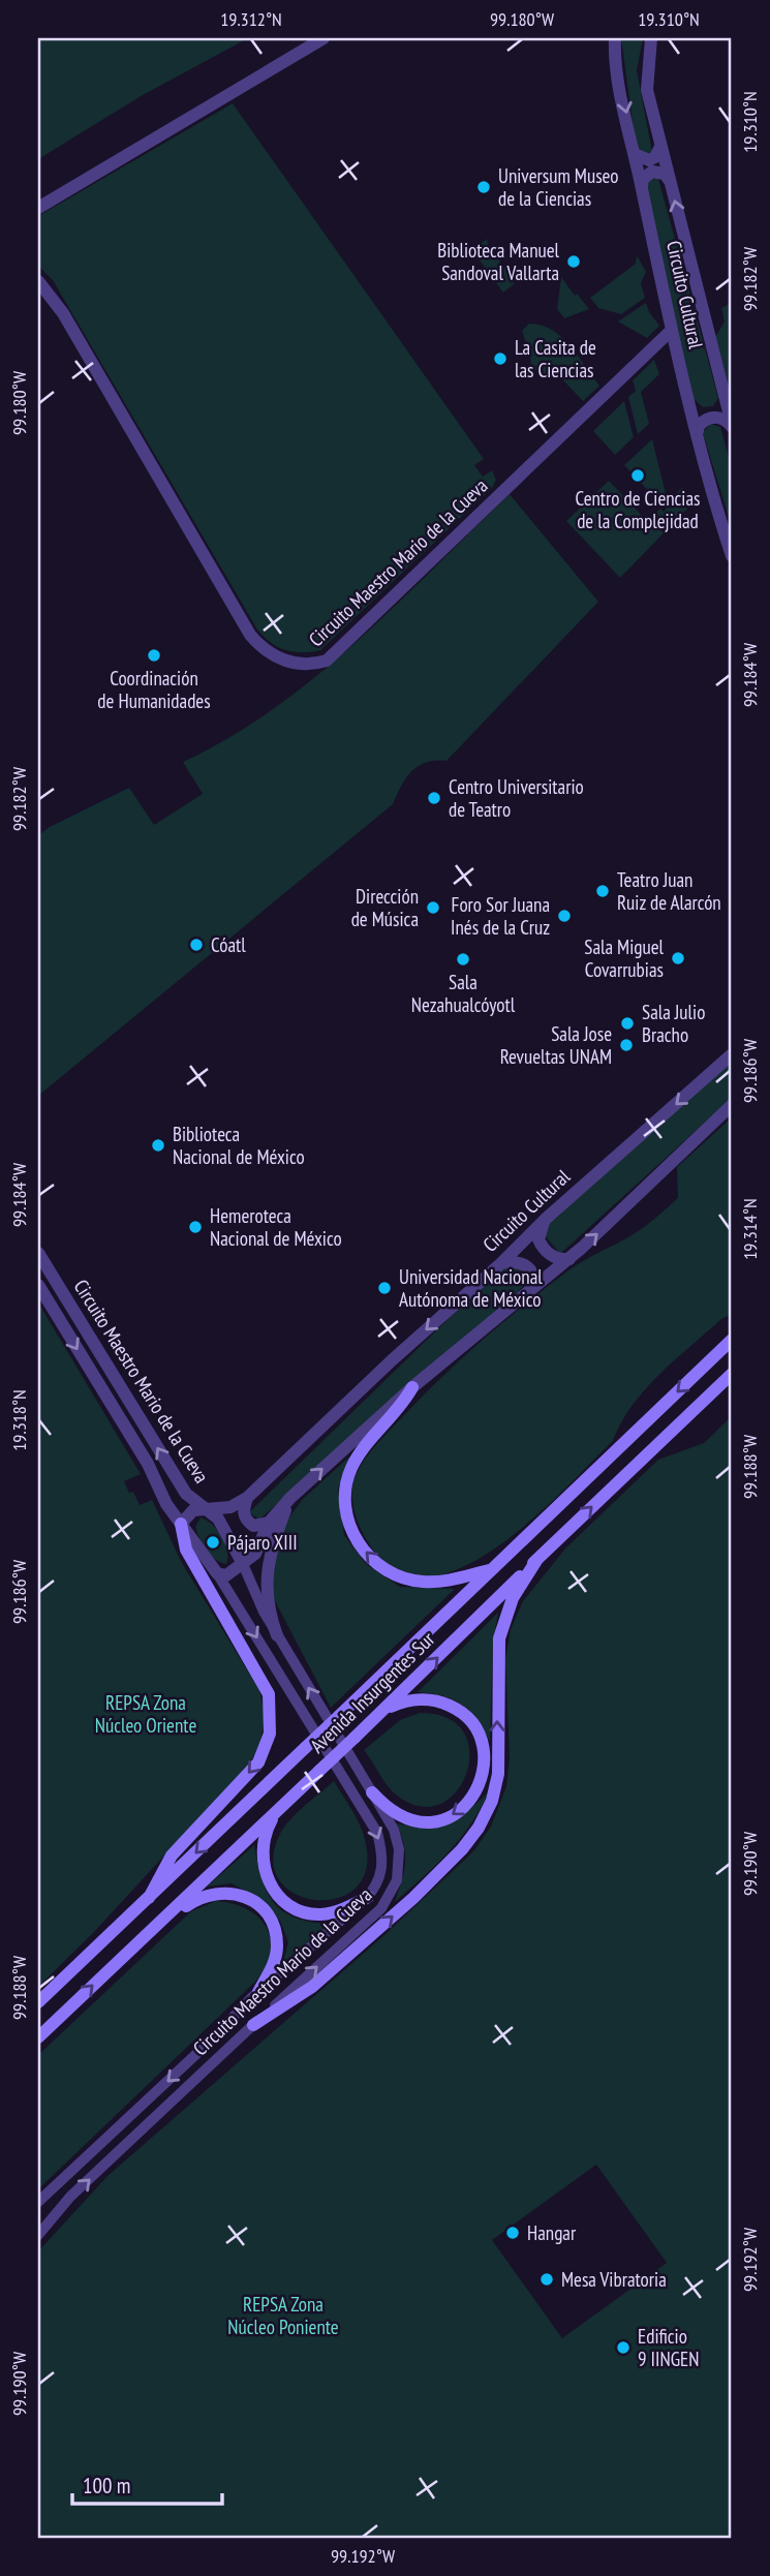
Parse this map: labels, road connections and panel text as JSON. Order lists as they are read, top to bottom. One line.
{"streets":{"main road":["Avenida Insurgentes Sur"],"street":["Circuito Cultural","Circuito Maestro Mario de la Cueva"]},"crossings":[["Circuito Cultural","Circuito Maestro Mario de la Cueva"]],"parks":["REPSA Zona Núcleo Oriente","REPSA Zona Núcleo Poniente"],"places":["Universum Museo de la Ciencias","Biblioteca Manuel Sandoval Vallarta","La Casita de las Ciencias","Centro de Ciencias de la Complejidad","Coordinación de Humanidades","Centro Universitario de Teatro","Teatro Juan Ruiz de Alarcón","Dirección de Música","Foro Sor Juana Inés de la Cruz","Cóatl","Sala Miguel Covarrubias","Sala Nezahualcóyotl","Sala Julio Bracho","Sala Jose Revueltas UNAM","Biblioteca Nacional de México","Hemeroteca Nacional de México","Universidad Nacional Autónoma de México","Pájaro XIII","Hangar","Mesa Vibratoria","Edificio 9 IINGEN"],"scale_bar":"100 m","coordinates":["19.312°N","99.180°W","19.310°N","99.182°W","99.184°W","99.186°W","19.314°N","19.318°N","99.188°W","99.190°W","99.192°W"]}
